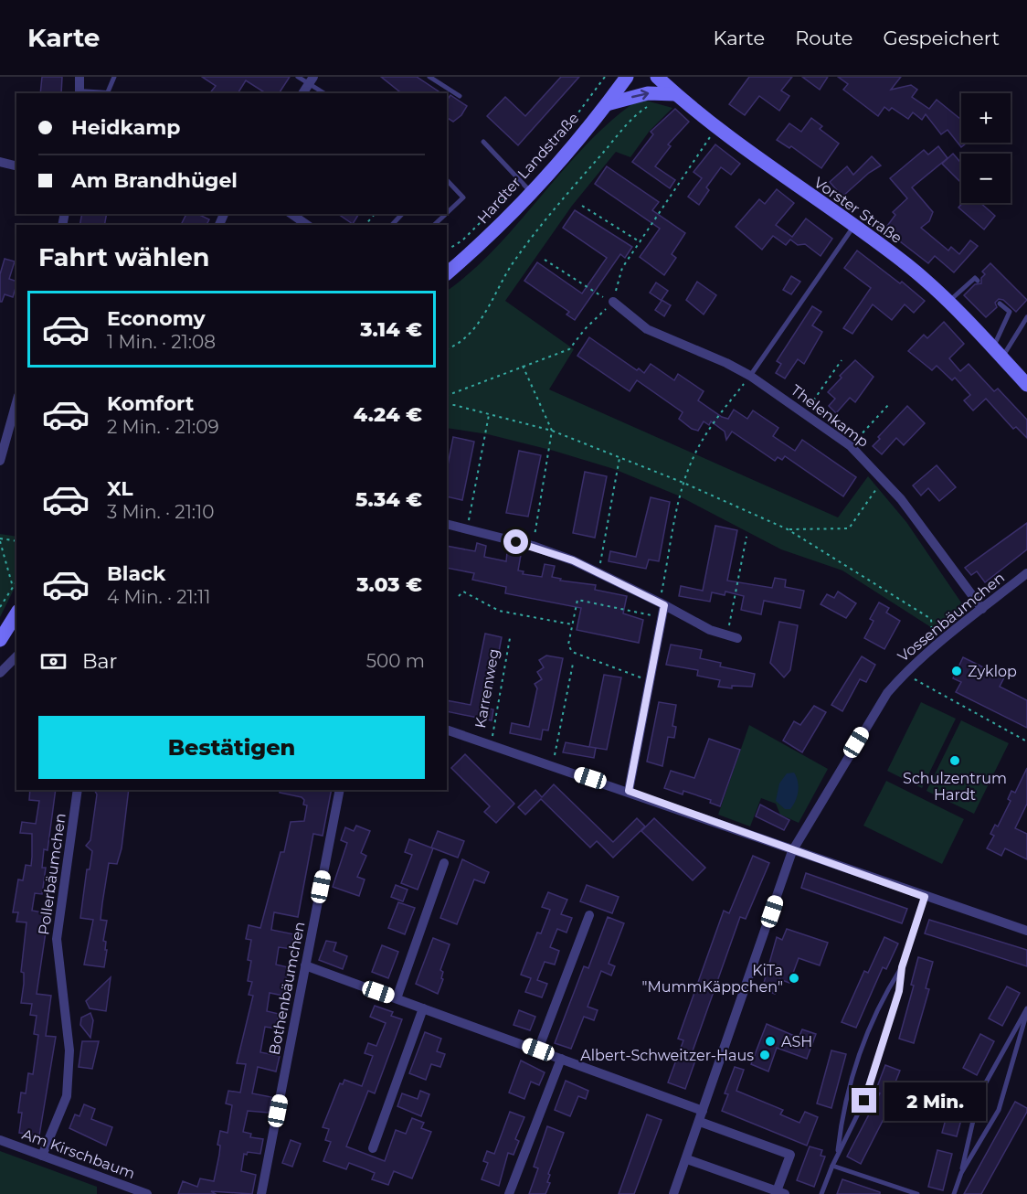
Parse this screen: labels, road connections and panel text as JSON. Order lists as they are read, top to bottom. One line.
{"streets":{"main road":["Hardter Landstraße","Vorster Straße"],"street":["Thelenkamp","Vossenbäumchen","Karrenweg","Pollerbäumchen","Bothenbäumchen","Am Kirschbaum"]},"crossings":[["Thelenkamp","Vossenbäumchen"],["Vossenbäumchen","Karrenweg"],["Pollerbäumchen","Am Kirschbaum"]],"places":["Zyklop","Schulzentrum Hardt","KiTa \"MummKäppchen\"","ASH","Albert-Schweitzer-Haus"],"page":{"header":"Karte","nav":["Karte","Route","Gespeichert"],"map_buttons":["+","−"],"banner":["Heidkamp","Am Brandhügel"],"heading":"Fahrt wählen","list":[{"name":"Economy","note":"1 Min. · 21:08","value":"3.14 €"},{"name":"Komfort","note":"2 Min. · 21:09","value":"4.24 €"},{"name":"XL","note":"3 Min. · 21:10","value":"5.34 €"},{"name":"Black","note":"4 Min. · 21:11","value":"3.03 €"}],"pay":["Bar","500 m"],"buttons":"Bestätigen","bubble":"2 Min."}}
